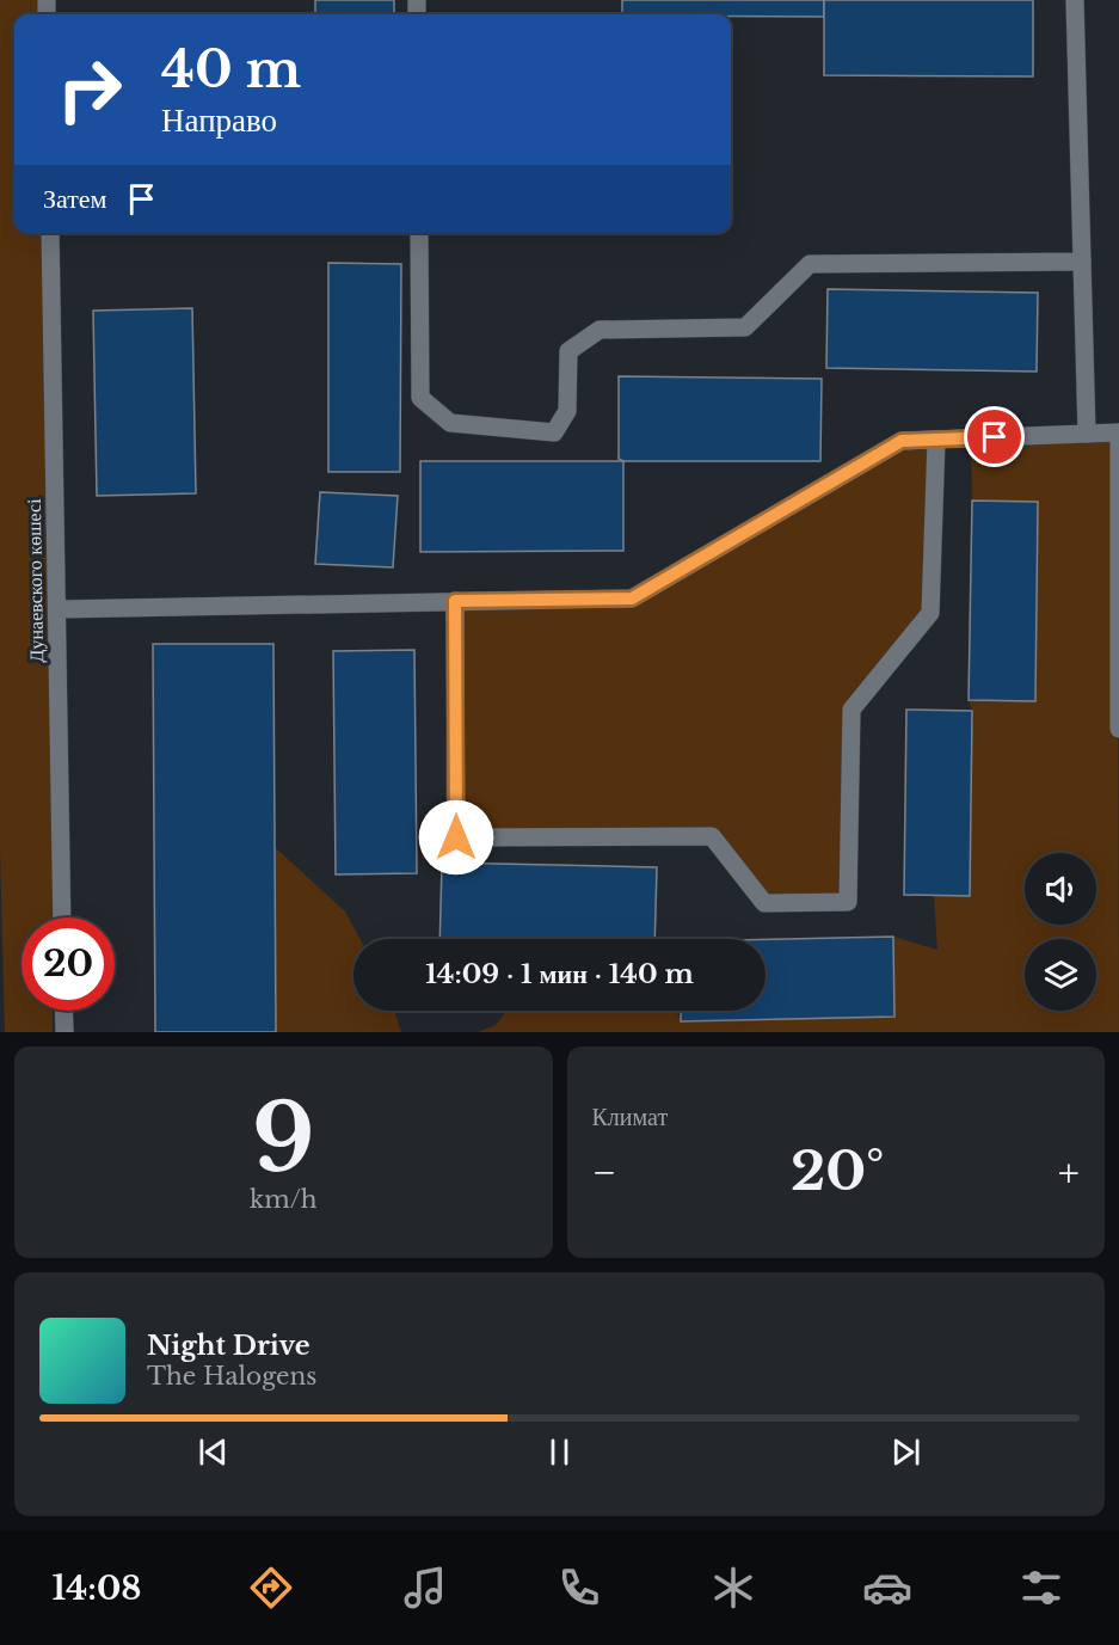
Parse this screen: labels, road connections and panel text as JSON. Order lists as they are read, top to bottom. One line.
{"streets":{"street":["Дунаевского көшесі"]},"page":{"turn":["40 m","Направо"],"then":"Затем","limit":"20","trip":"14:09 · 1 мин · 140 m","tile":[["9","km/h"],"Климат"],"heat":["−","20°","+"],"song":["Night Drive","The Halogens"],"tabs":"14:08"}}
